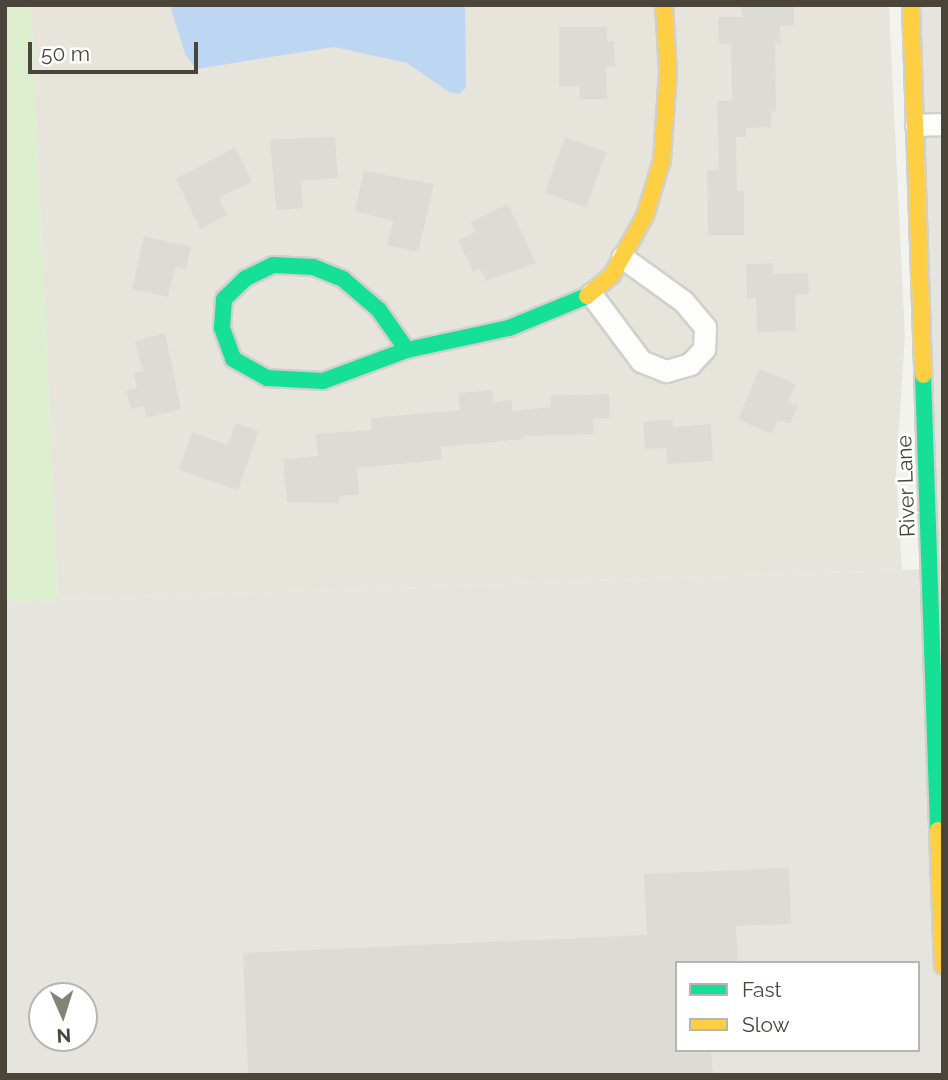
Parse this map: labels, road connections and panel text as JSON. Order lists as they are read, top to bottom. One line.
{"streets":{"street":["River Lane"]},"legend":["Fast","Slow"],"scale_bar":"50 m","north":"bottom"}
